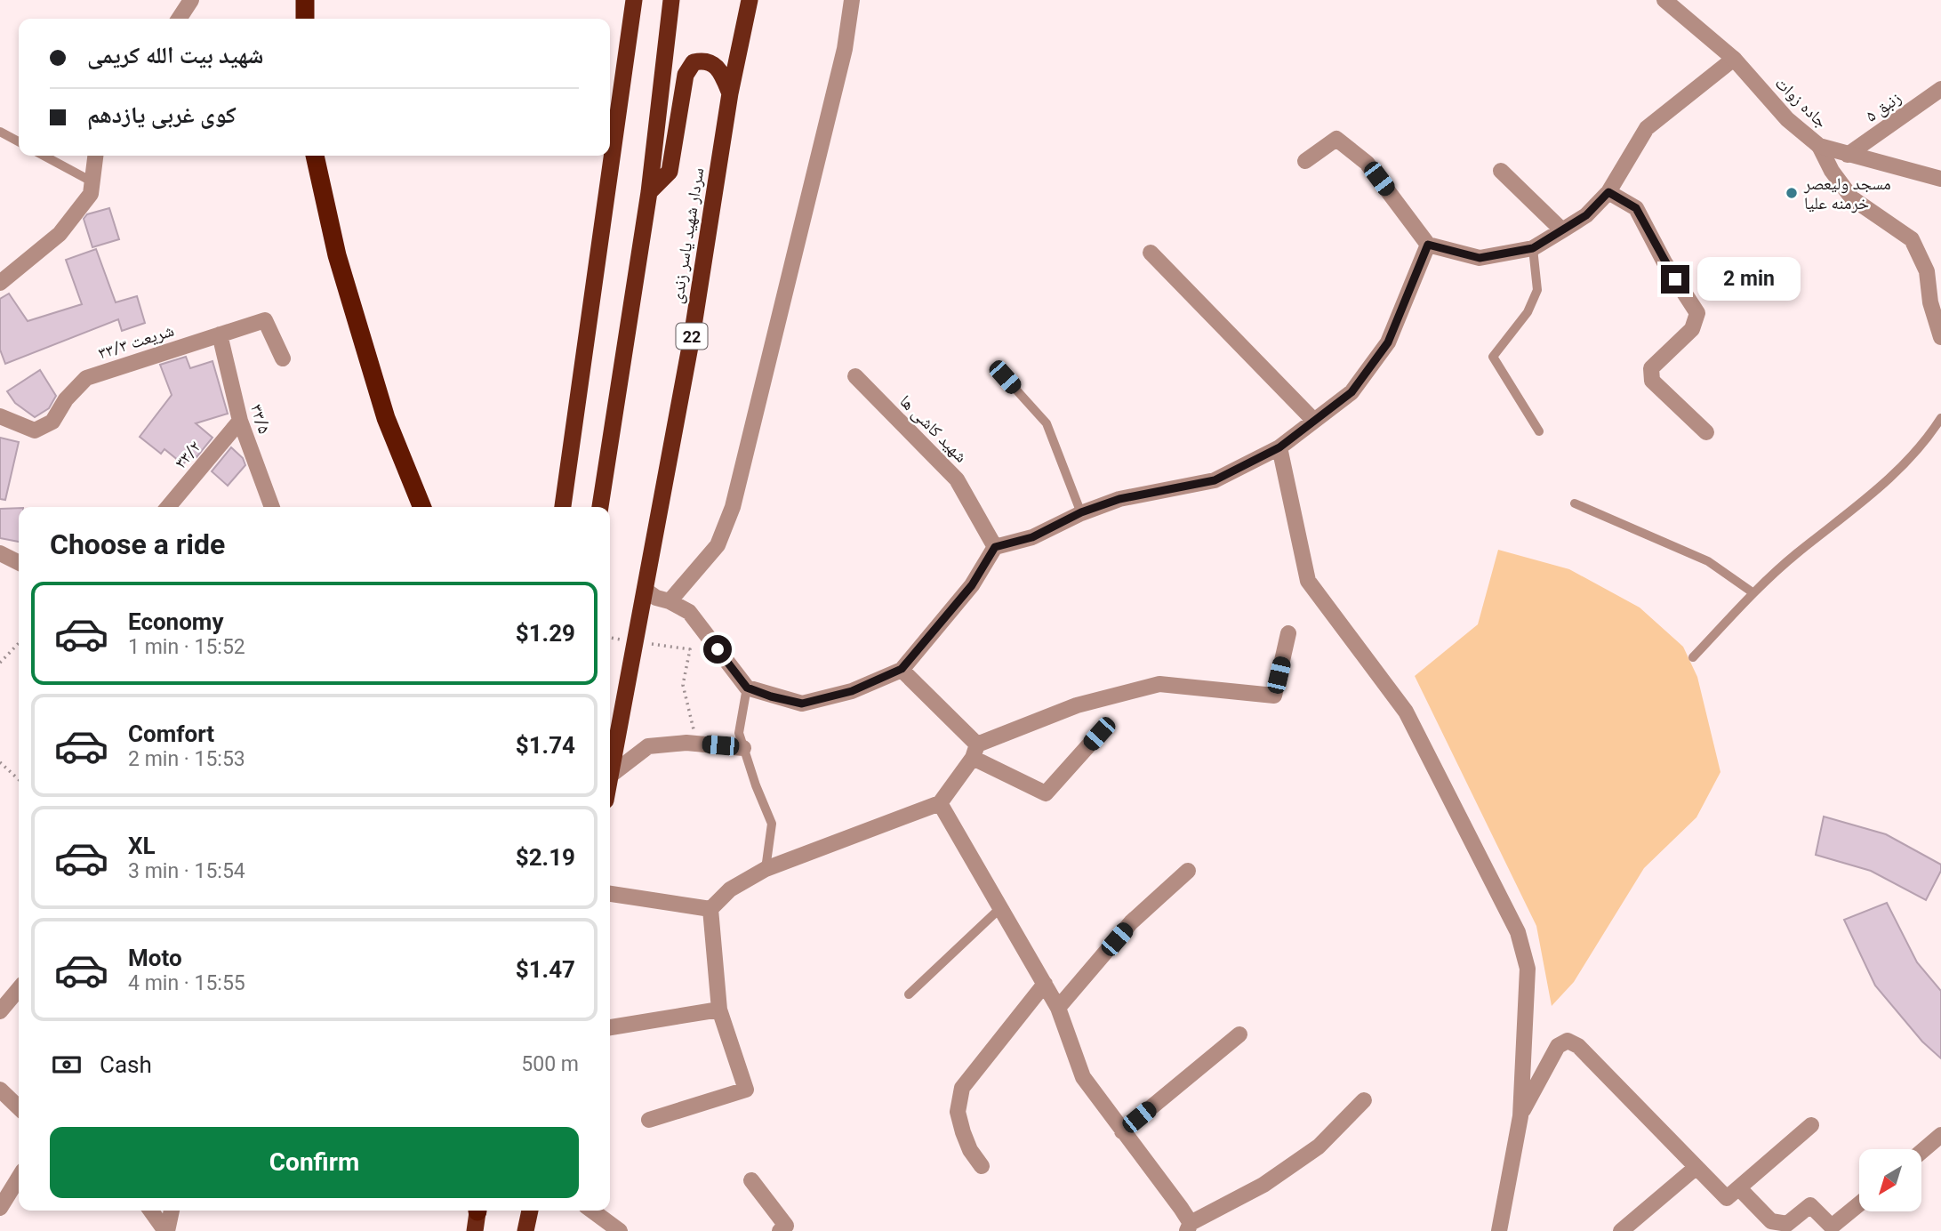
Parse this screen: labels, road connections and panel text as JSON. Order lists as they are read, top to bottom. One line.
{"streets":{"highway":["22"],"street":["جاده زوات","زنبق ۵","شریعت ۳۳/۳","۳۳/۵","شهید کاشی ها","۳۳/۲"]},"crossings":[["جاده زوات","زنبق ۵"],["شریعت ۳۳/۳","۳۳/۵"],["۳۳/۵","۳۳/۲"]],"places":["مسجد ولیعصر خرمنه علیا"],"north":"bottom left","page":{"banner":["شهید بیت الله کریمی","کوی غربی یازدهم"],"bubble":"2 min","heading":"Choose a ride","list":[{"name":"Economy","note":"1 min · 15:52","value":"$1.29"},{"name":"Comfort","note":"2 min · 15:53","value":"$1.74"},{"name":"XL","note":"3 min · 15:54","value":"$2.19"},{"name":"Moto","note":"4 min · 15:55","value":"$1.47"}],"pay":["Cash","500 m"],"buttons":"Confirm"}}
